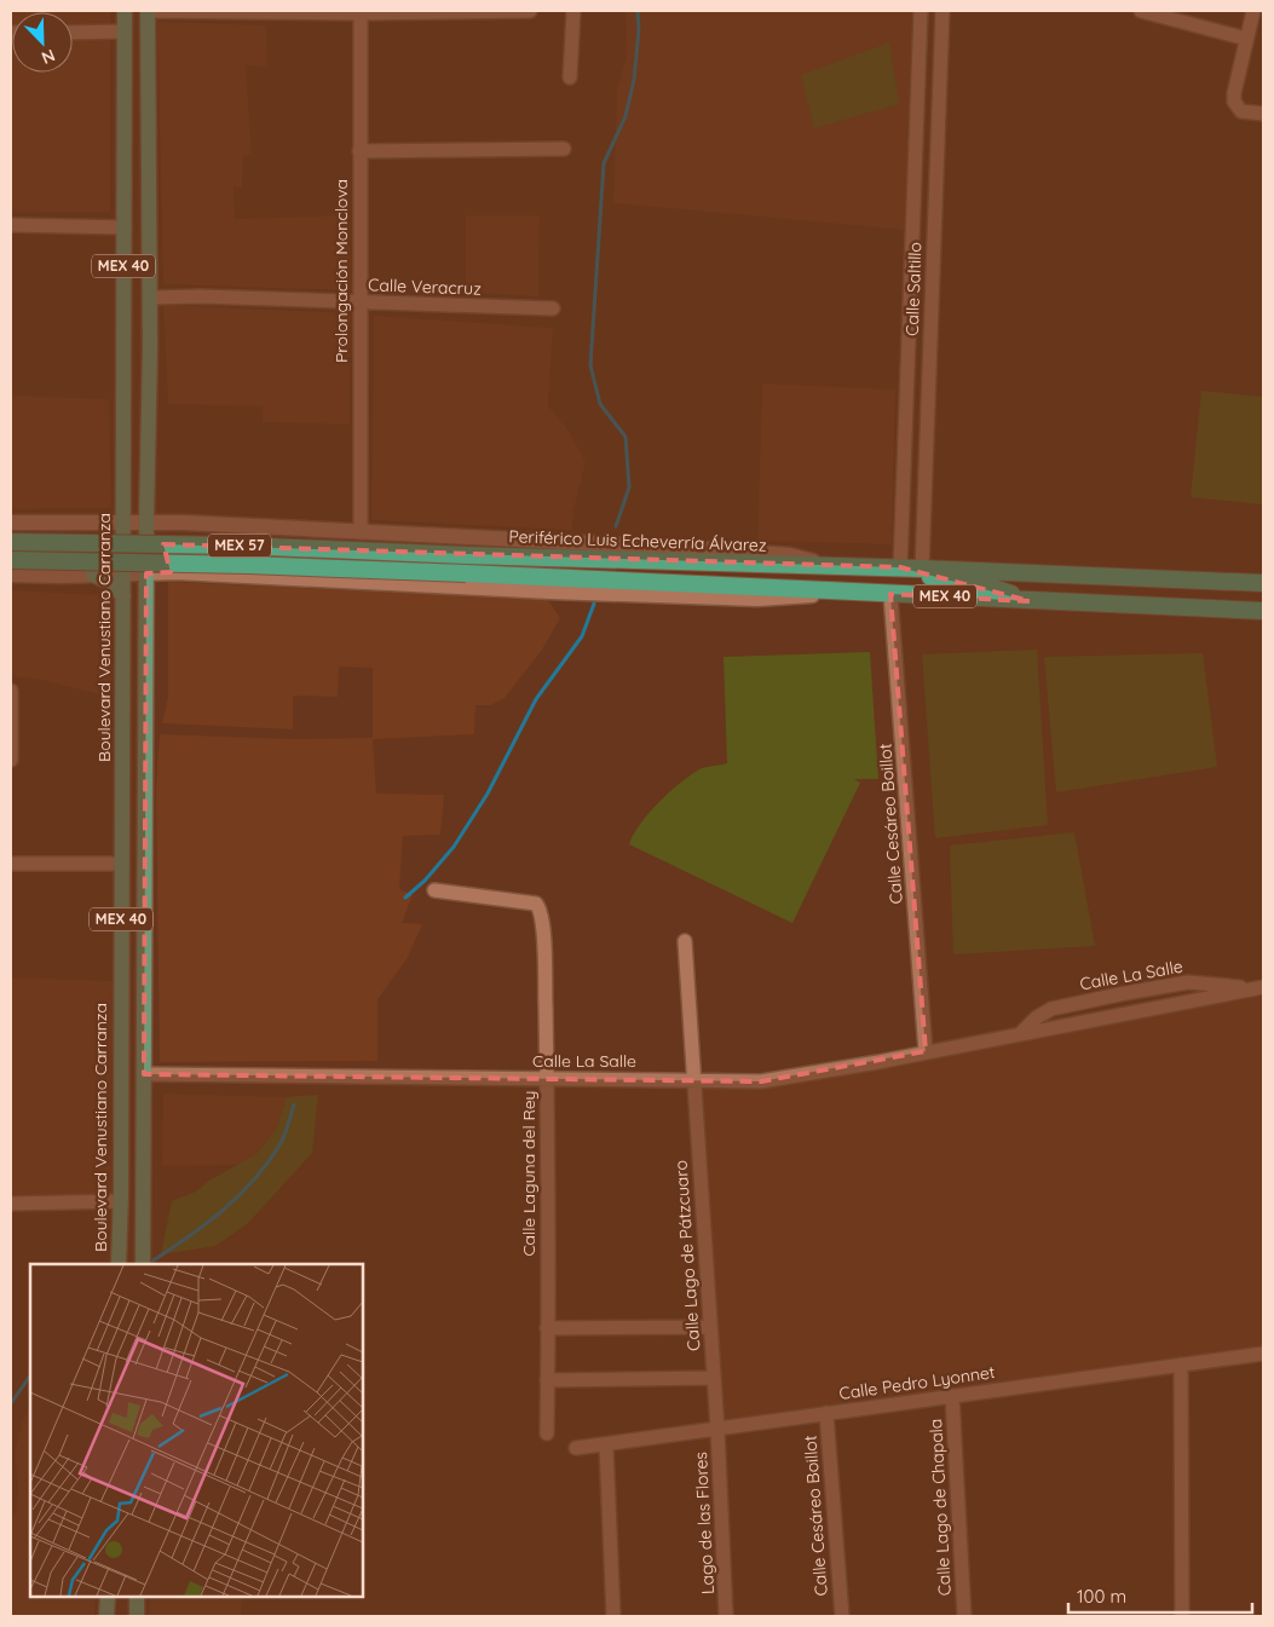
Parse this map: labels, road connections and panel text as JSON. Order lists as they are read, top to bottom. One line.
{"streets":{"highway":["MEX 40","Periférico Luis Echeverría Álvarez","MEX 57"],"main road":["Boulevard Venustiano Carranza"],"street":["Prolongación Monclova","Calle Veracruz","Calle Saltillo","Calle Cesáreo Boillot","Calle La Salle","Calle Laguna del Rey","Calle Lago de Pátzcuaro","Calle Pedro Lyonnet","Calle Lago de Chapala","Lago de las Flores"]},"crossings":[["MEX 40","Calle Veracruz"],["MEX 40","MEX 57"],["MEX 40","Calle Cesáreo Boillot"],["MEX 40","Calle La Salle"],["Prolongación Monclova","Calle Veracruz"],["Calle Saltillo","Periférico Luis Echeverría Álvarez"],["Calle Cesáreo Boillot","Calle La Salle"],["Calle Cesáreo Boillot","Calle Pedro Lyonnet"],["Calle La Salle","Calle Laguna del Rey"],["Calle La Salle","Calle Lago de Pátzcuaro"],["Calle Lago de Pátzcuaro","Calle Pedro Lyonnet"],["Calle Lago de Pátzcuaro","Lago de las Flores"],["Calle Pedro Lyonnet","Calle Lago de Chapala"],["Calle Pedro Lyonnet","Lago de las Flores"]],"scale_bar":"100 m","north":"bottom right"}
